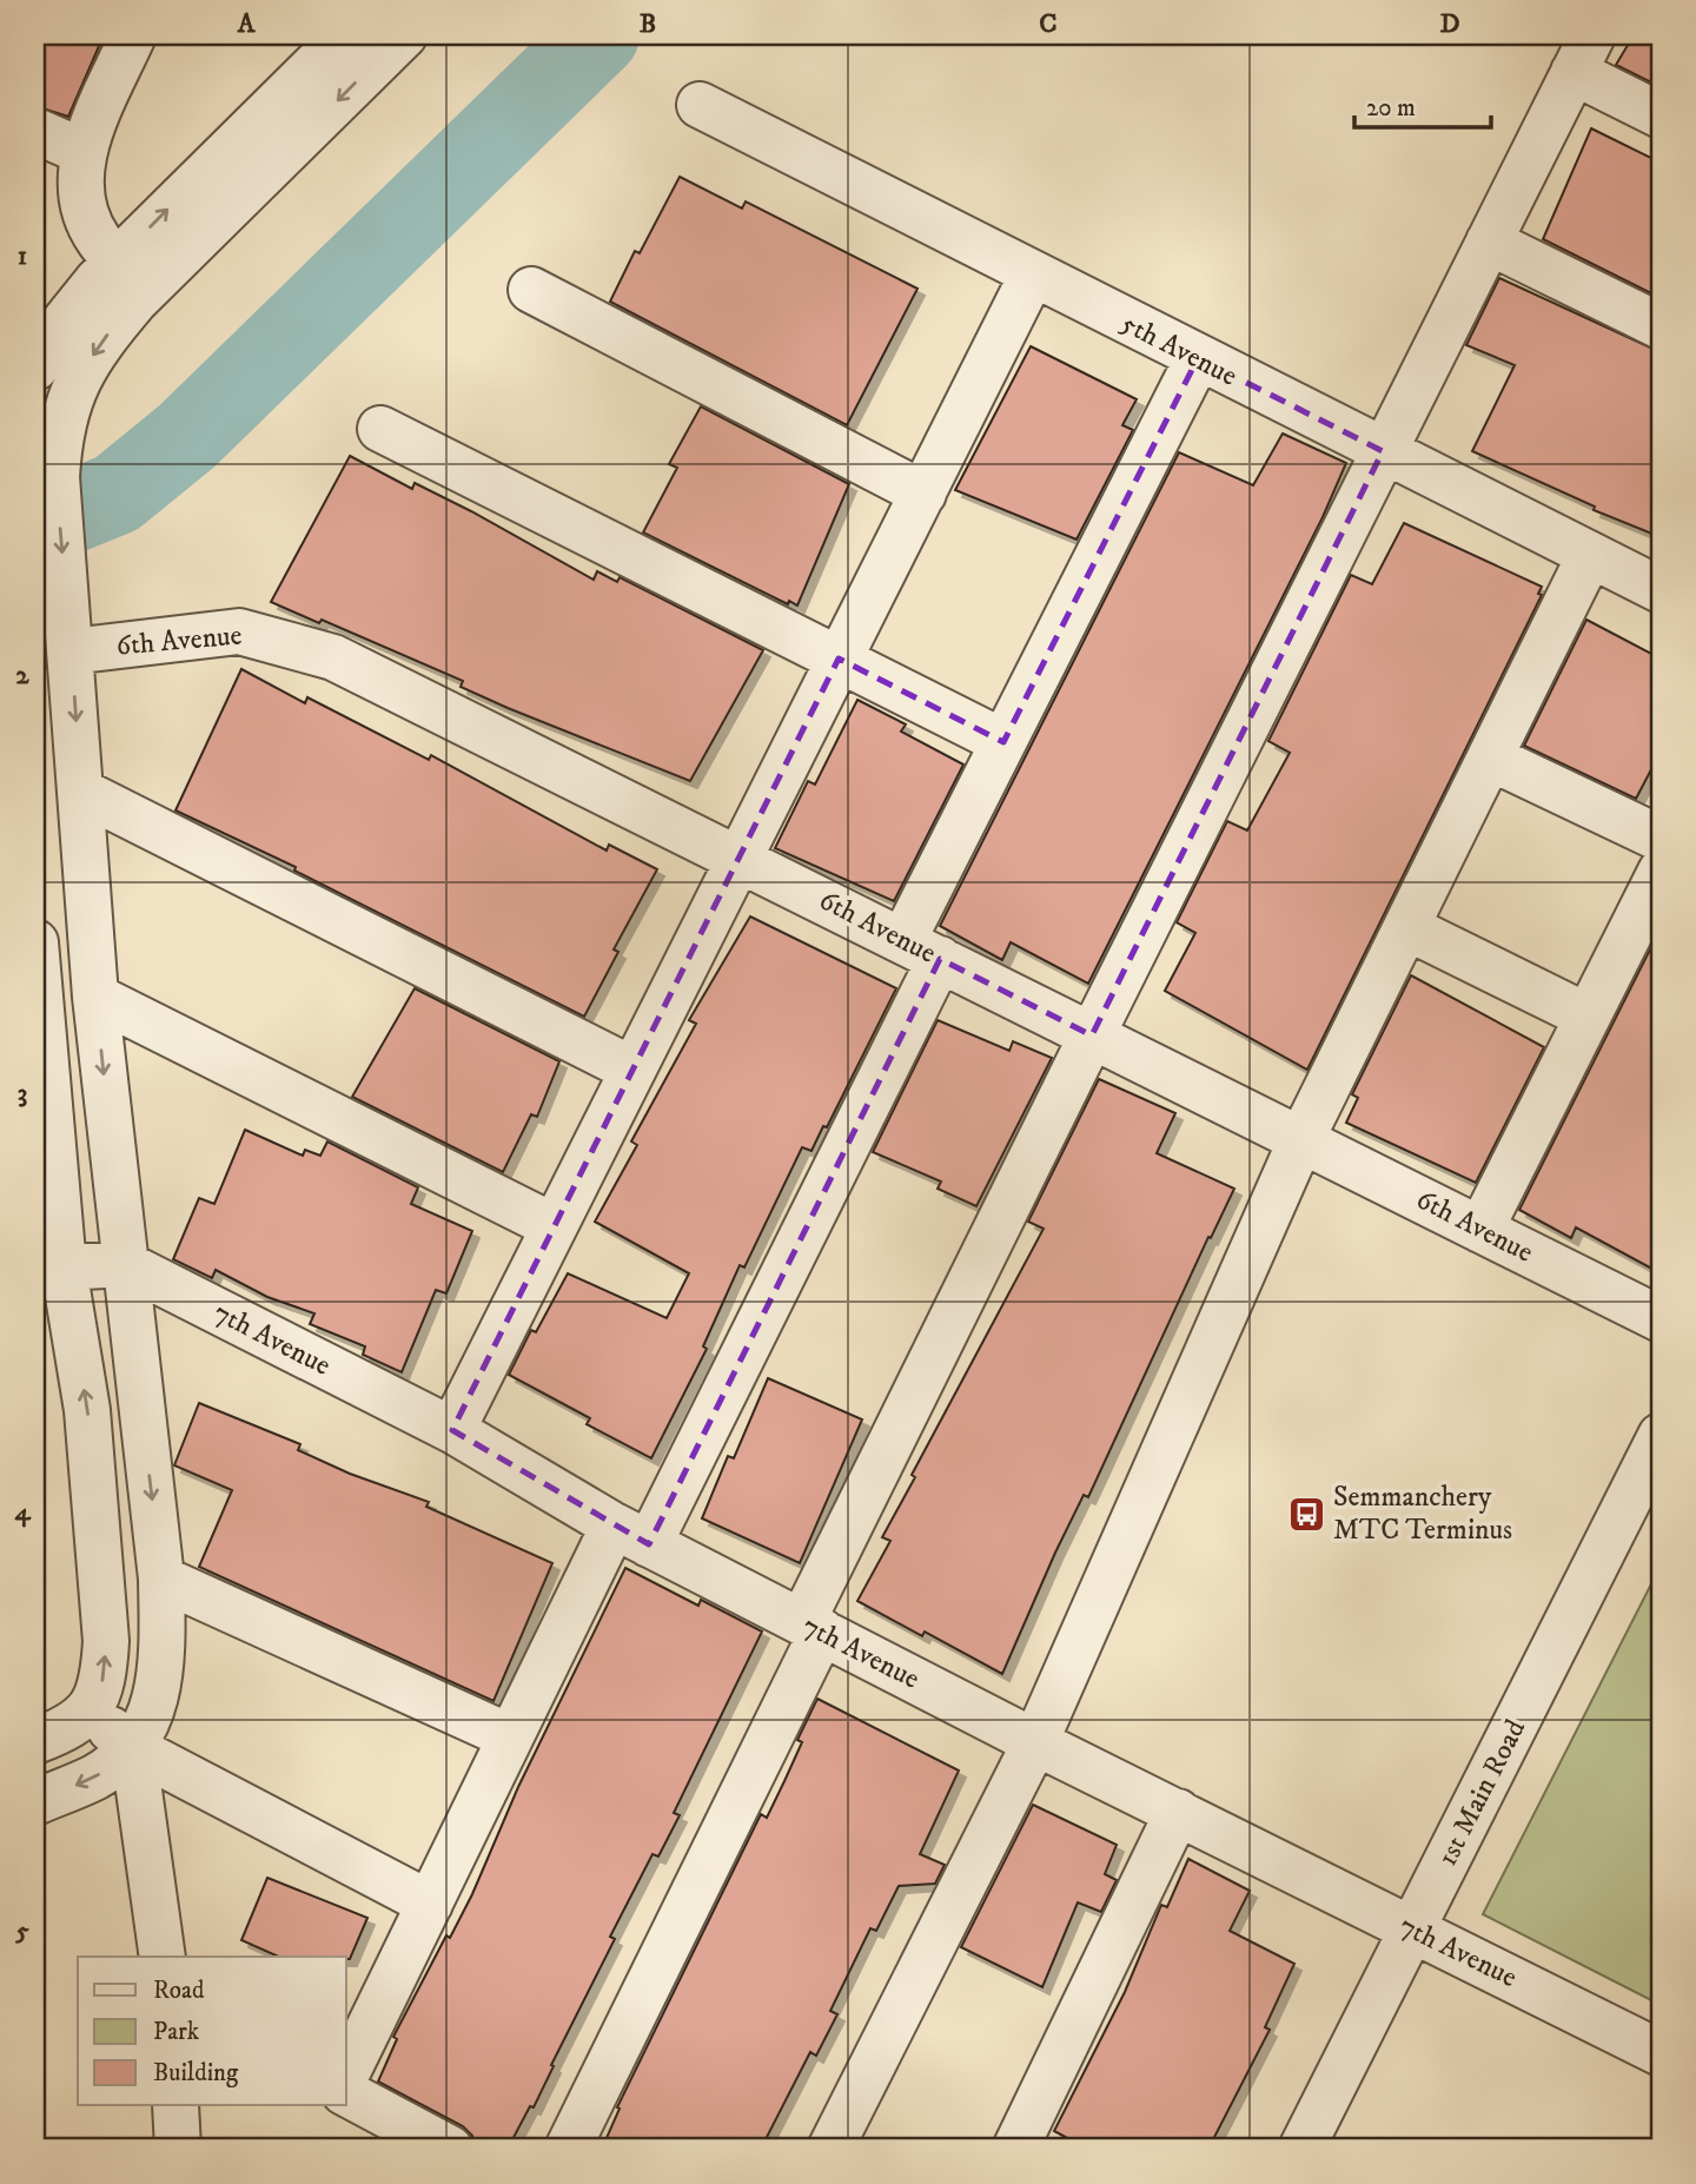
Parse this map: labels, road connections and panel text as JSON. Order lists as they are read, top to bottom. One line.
{"streets":{"street":["5th Avenue","6th Avenue","7th Avenue","1st Main Road"]},"crossings":[["7th Avenue","1st Main Road"]],"places":{"bus stop":["Semmanchery MTC Terminus"]},"legend":["Road","Park","Building"],"scale_bar":"20 m","grid":{"columns":["A","B","C","D"],"rows":["1","2","3","4","5"]}}
